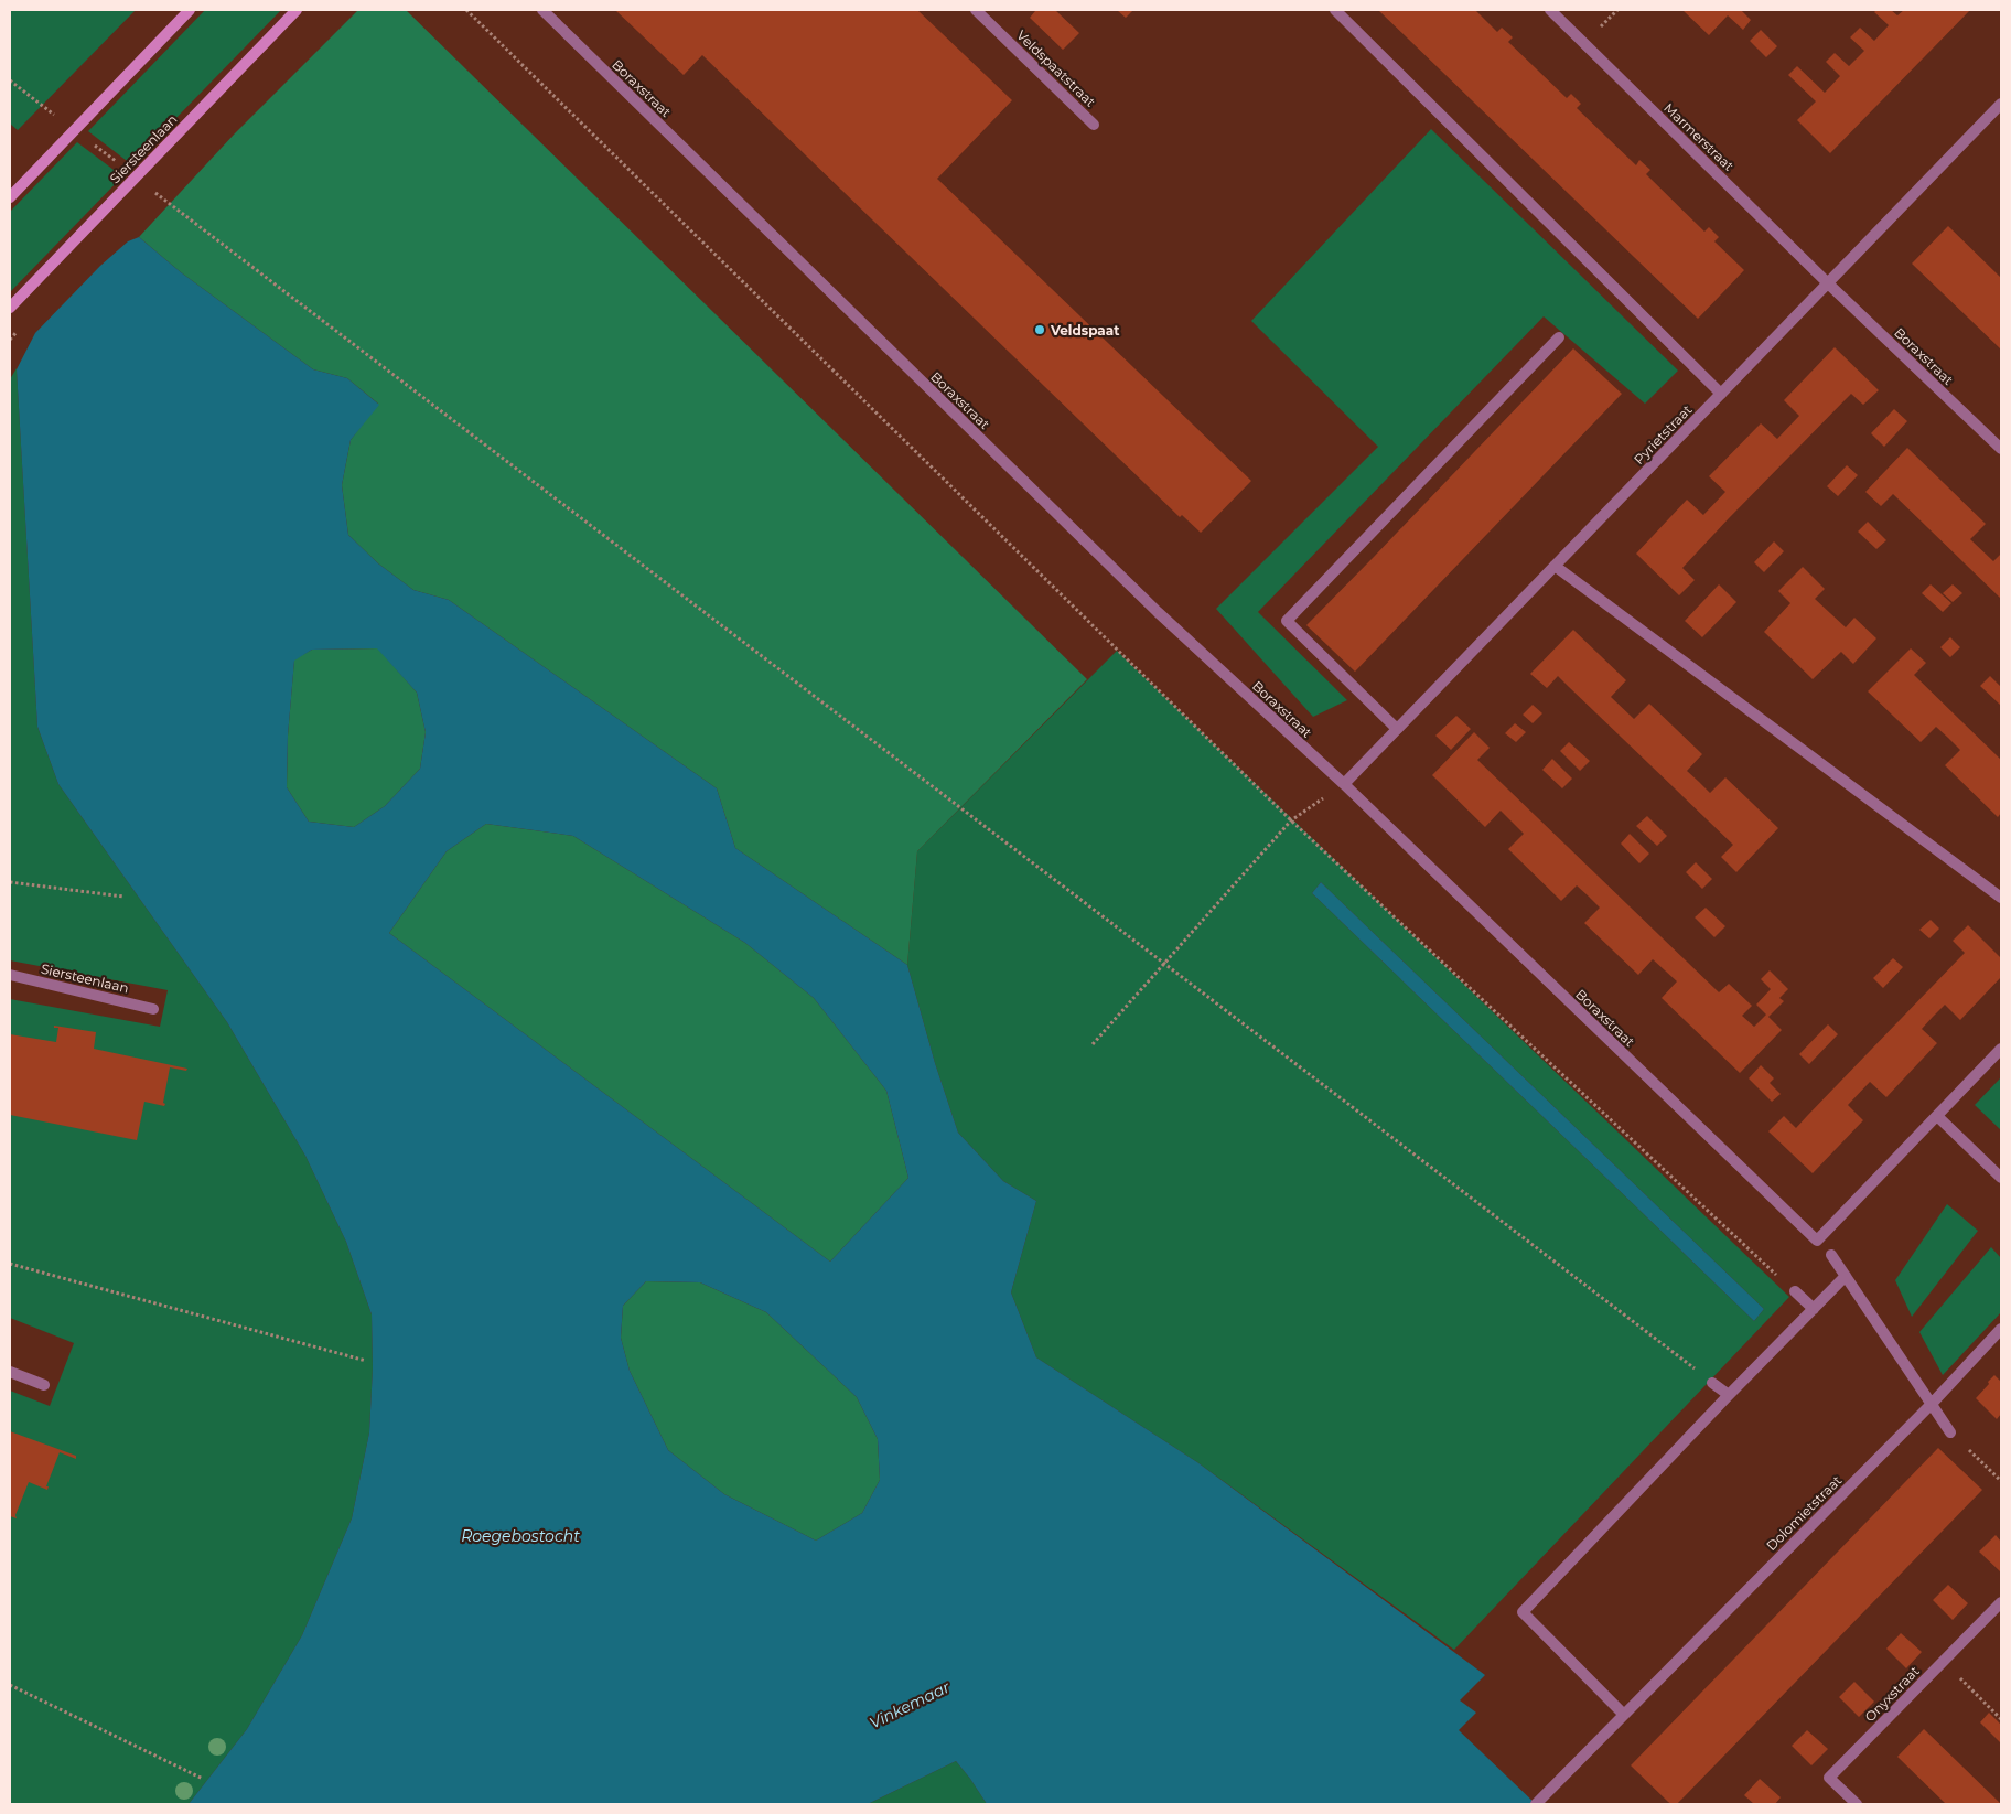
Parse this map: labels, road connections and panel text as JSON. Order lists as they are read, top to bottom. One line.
{"streets":{"main road":["Siersteenlaan"],"street":["Veldspaatstraat","Boraxstraat","Marmerstraat","Pyrietstraat","Dolomietstraat","Onyxstraat"]},"crossings":[["Boraxstraat","Marmerstraat"],["Boraxstraat","Pyrietstraat"],["Marmerstraat","Pyrietstraat"]],"water":["Roegebostocht","Vinkemaar"],"places":["Veldspaat"]}
